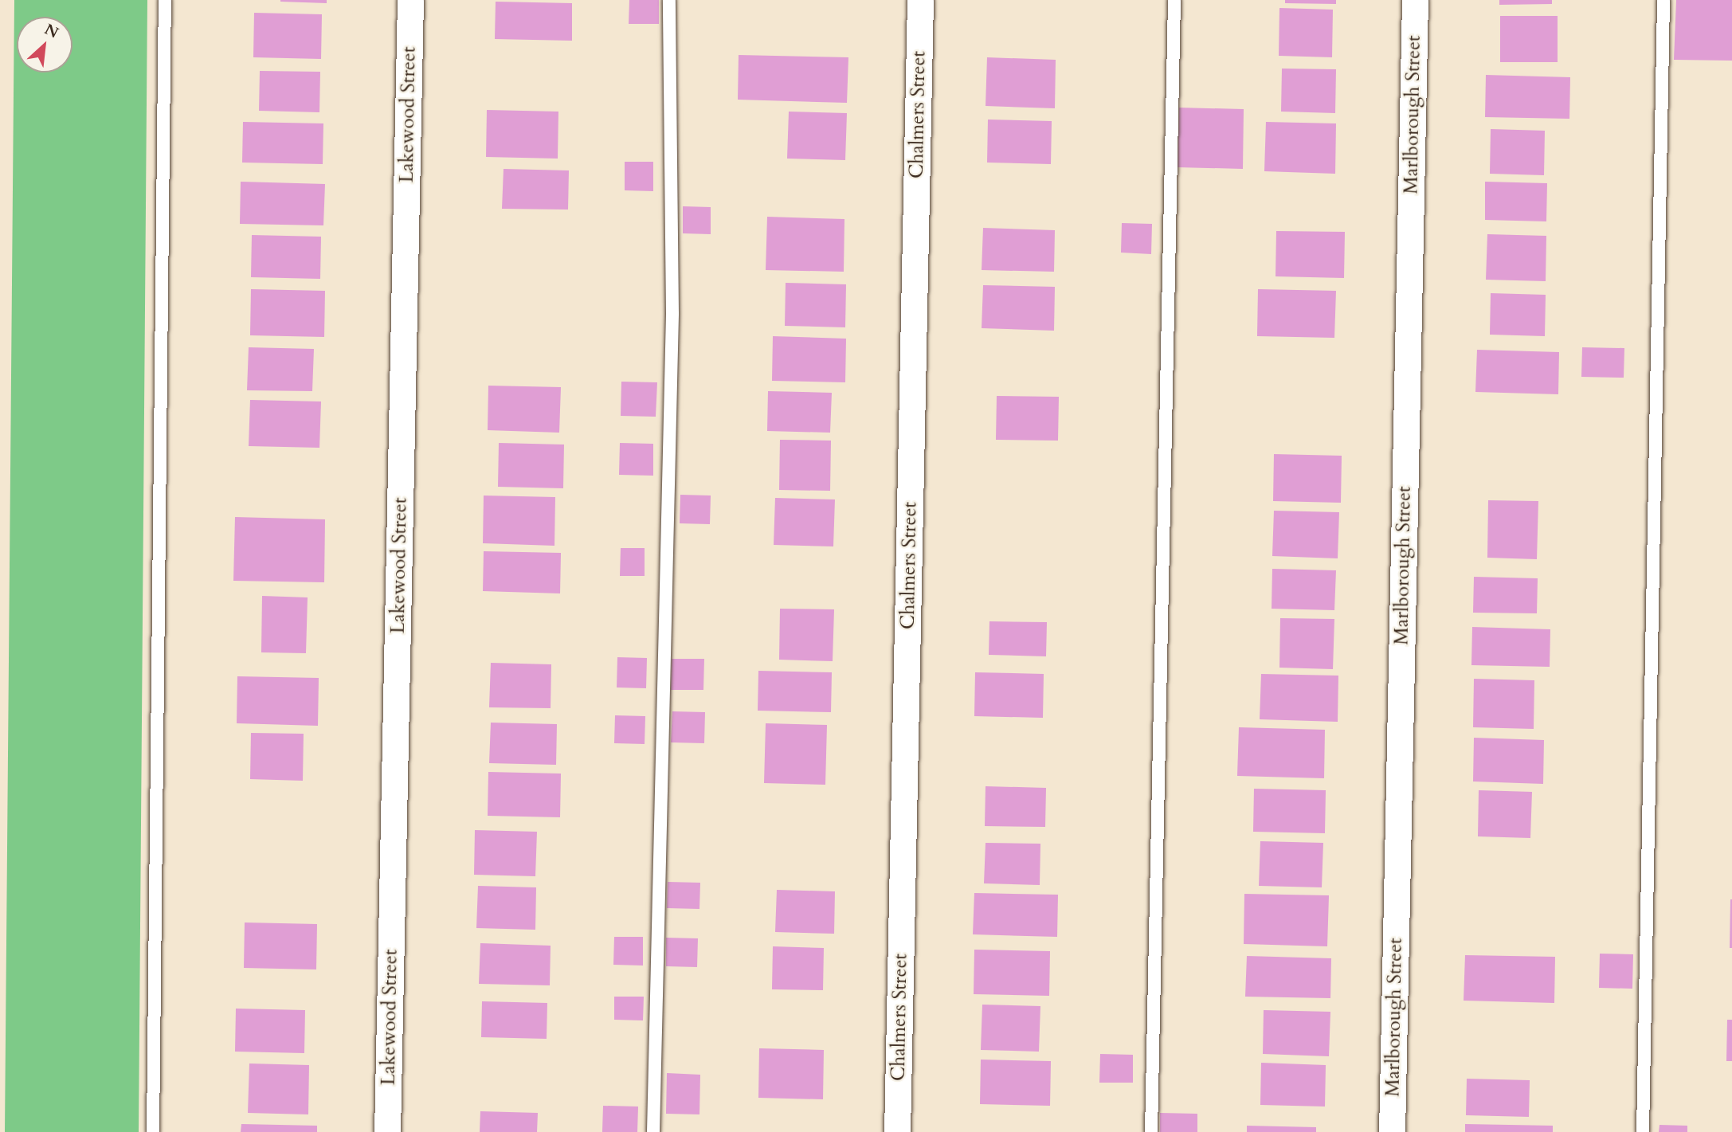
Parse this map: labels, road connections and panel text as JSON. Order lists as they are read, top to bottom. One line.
{"streets":{"street":["Lakewood Street","Chalmers Street","Marlborough Street"]},"north":"top right"}
